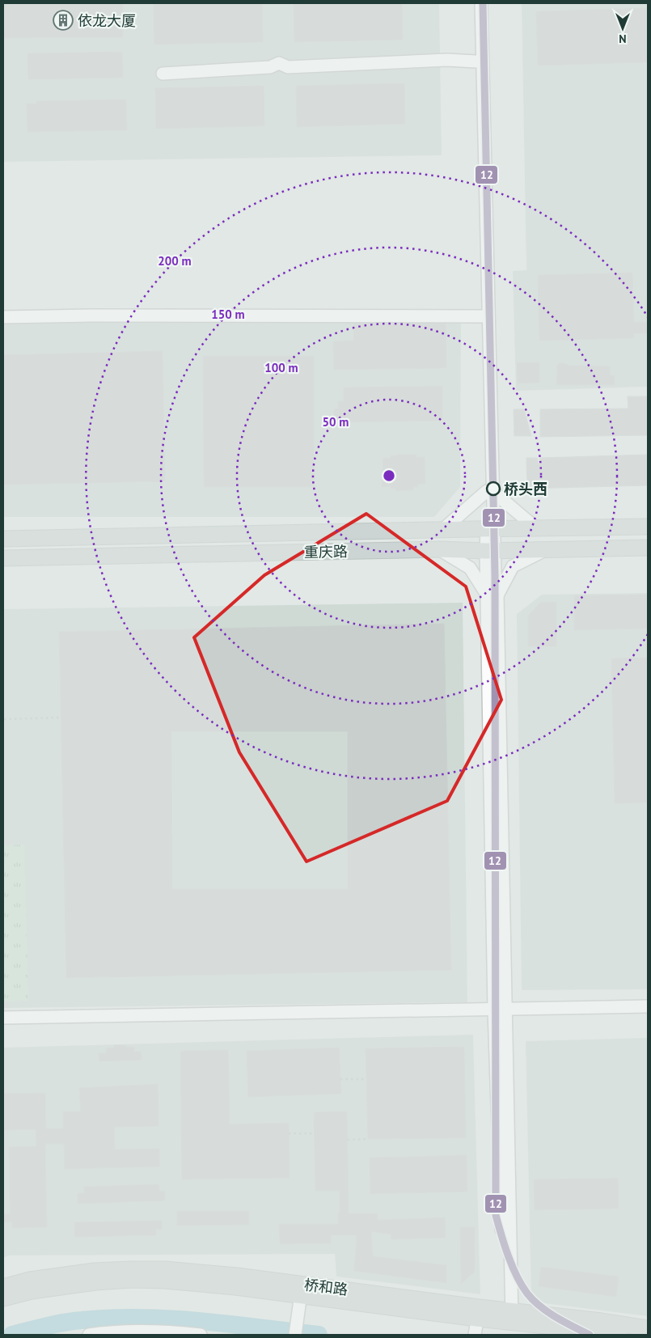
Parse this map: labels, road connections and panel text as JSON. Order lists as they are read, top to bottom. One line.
{"streets":{"main road":["重庆路","桥和路"]},"places":{"building":["依龙大厦"],"other":["桥头西"]},"lines":["transit line 12"],"north":"bottom","rings":["200 m","150 m","100 m","50 m"]}
